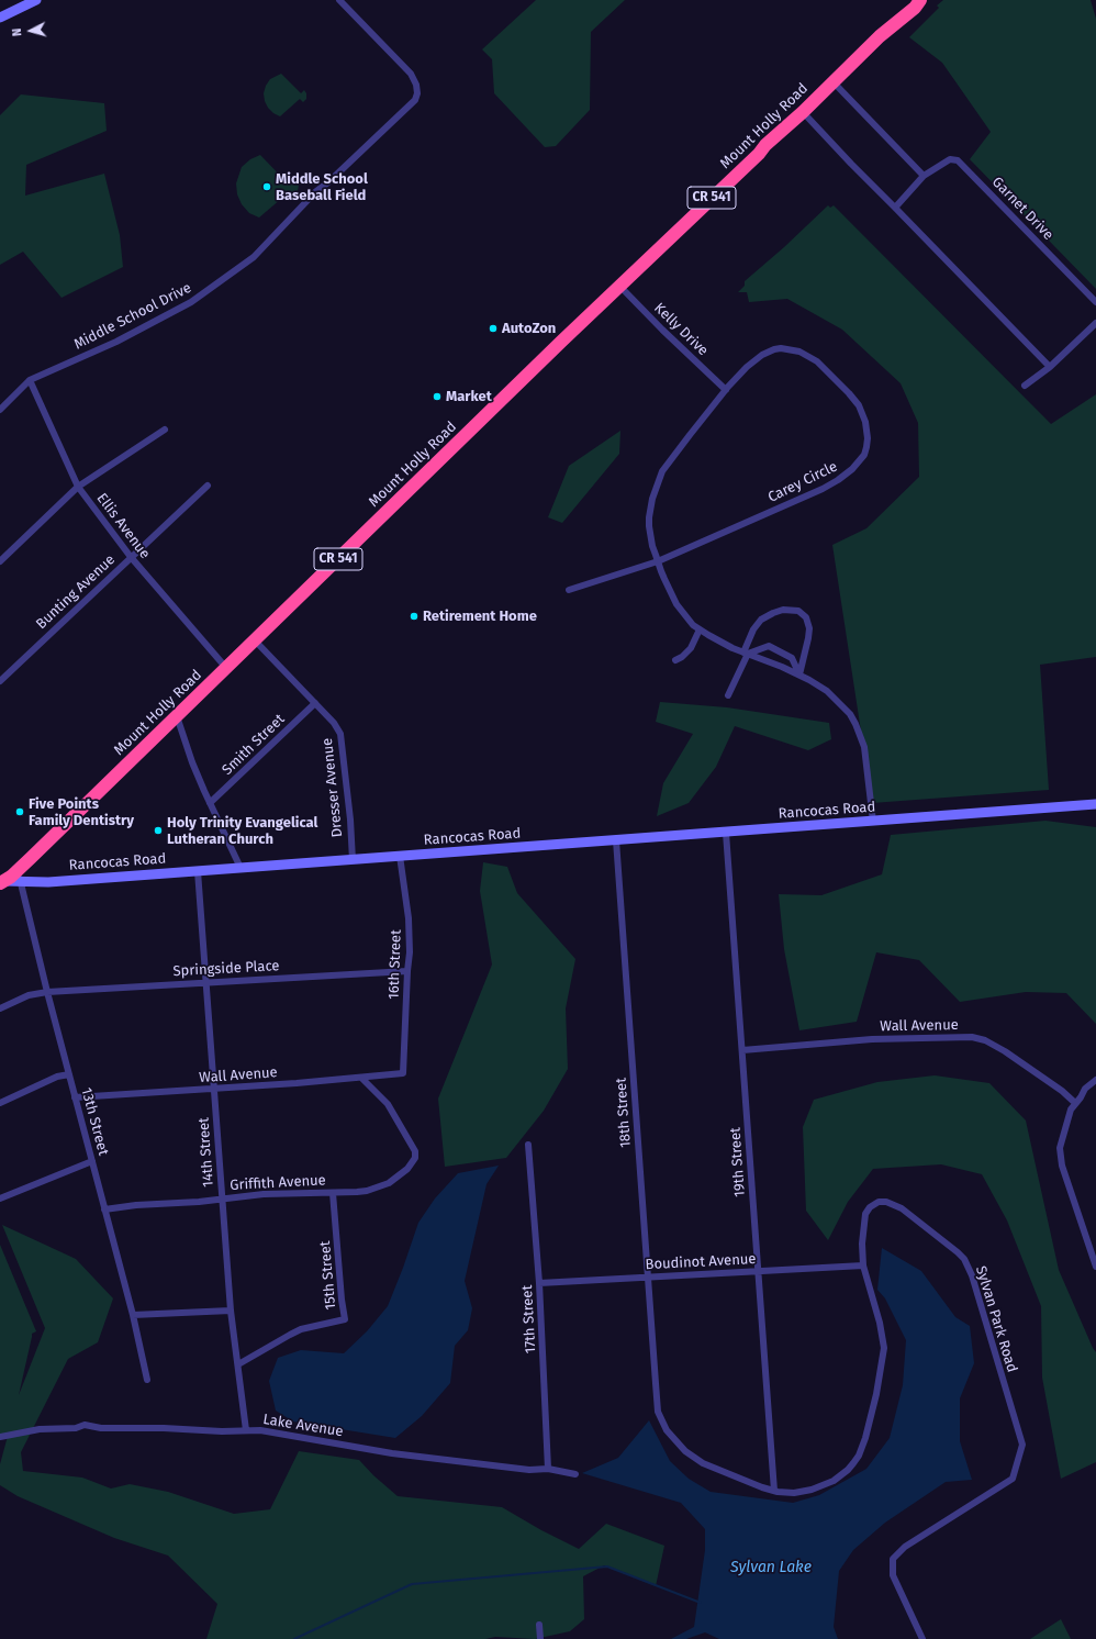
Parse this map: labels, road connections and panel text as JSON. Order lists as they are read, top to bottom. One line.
{"streets":{"highway":["Mount Holly Road","CR 541"],"main road":["Rancocas Road"],"street":["Garnet Drive","Middle School Drive","Kelly Drive","Carey Circle","Ellis Avenue","Bunting Avenue","Smith Street","Dresser Avenue","16th Street","Springside Place","Wall Avenue","18th Street","13th Street","14th Street","19th Street","Griffith Avenue","Boudinot Avenue","15th Street","17th Street","Sylvan Park Road","Lake Avenue"]},"crossings":[["Mount Holly Road","Kelly Drive"],["Mount Holly Road","Ellis Avenue"],["Mount Holly Road","Dresser Avenue"],["Mount Holly Road","Rancocas Road"],["Mount Holly Road","13th Street"],["Middle School Drive","Ellis Avenue"],["Kelly Drive","Carey Circle"],["Carey Circle","Rancocas Road"],["Ellis Avenue","Bunting Avenue"],["Smith Street","Dresser Avenue"],["Dresser Avenue","Rancocas Road"],["Rancocas Road","16th Street"],["Rancocas Road","18th Street"],["Rancocas Road","13th Street"],["Rancocas Road","14th Street"],["Rancocas Road","19th Street"],["16th Street","Springside Place"],["16th Street","Wall Avenue"],["Springside Place","13th Street"],["Springside Place","14th Street"],["Wall Avenue","13th Street"],["Wall Avenue","14th Street"],["Wall Avenue","19th Street"],["Wall Avenue","Griffith Avenue"],["18th Street","Boudinot Avenue"],["18th Street","Sylvan Park Road"],["13th Street","Griffith Avenue"],["14th Street","Griffith Avenue"],["14th Street","15th Street"],["14th Street","Lake Avenue"],["19th Street","Boudinot Avenue"],["19th Street","Sylvan Park Road"],["Griffith Avenue","15th Street"],["Boudinot Avenue","17th Street"],["Boudinot Avenue","Sylvan Park Road"],["17th Street","Lake Avenue"]],"water":["Sylvan Lake"],"places":["Middle School Baseball Field","AutoZon","Market","Retirement Home","Five Points Family Dentistry","Holy Trinity Evangelical Lutheran Church"],"north":"left"}
